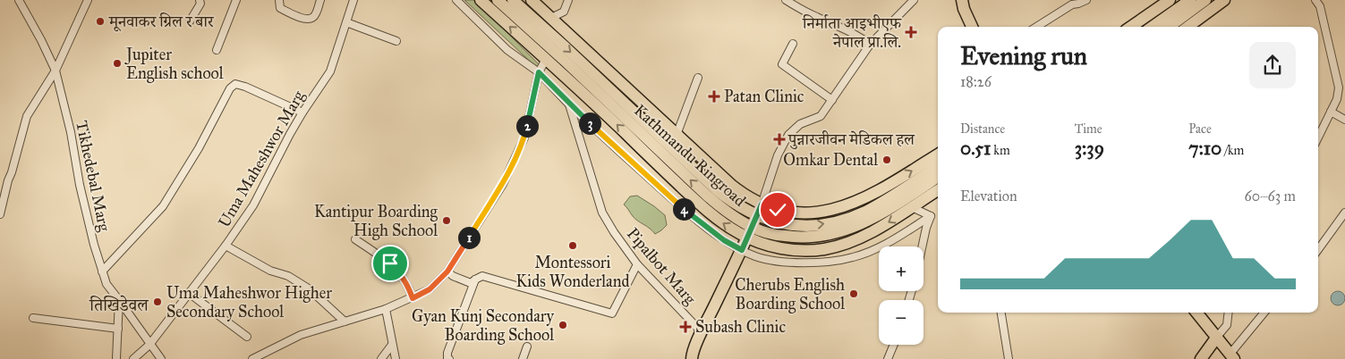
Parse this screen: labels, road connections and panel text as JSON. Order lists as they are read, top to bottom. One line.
{"streets":{"main road":["Kathmandu Ringroad"],"street":["Uma Maheshwor Marg","Tikhedebal Marg","Pipalbot Marg"]},"crossings":[["Uma Maheshwor Marg","Tikhedebal Marg"]],"districts":["तिखिडेवल"],"places":{"other":["मूनवाकर ग्रिल र बार","Jupiter English school","Omkar Dental","Kantipur Boarding High School","Montessori Kids Wonderland","Cherubs English Boarding School","Uma Maheshwor Higher Secondary School","Gyan Kunj Secondary Boarding School"],"health":["निर्माता आइभीएफ नेपाल प्रा.लि.","Patan Clinic","पुन्नारजीवन मेडिकल हल","Subash Clinic"]},"page":{"heading":["Evening run","18:26"],"stats":[["Distance","0.51 km"],["Time","3:39"],["Pace","7:10 /km"]],"pins":["3","2","4","1"],"chart":["Elevation","60–63 m"],"map_buttons":["+","−"]}}
